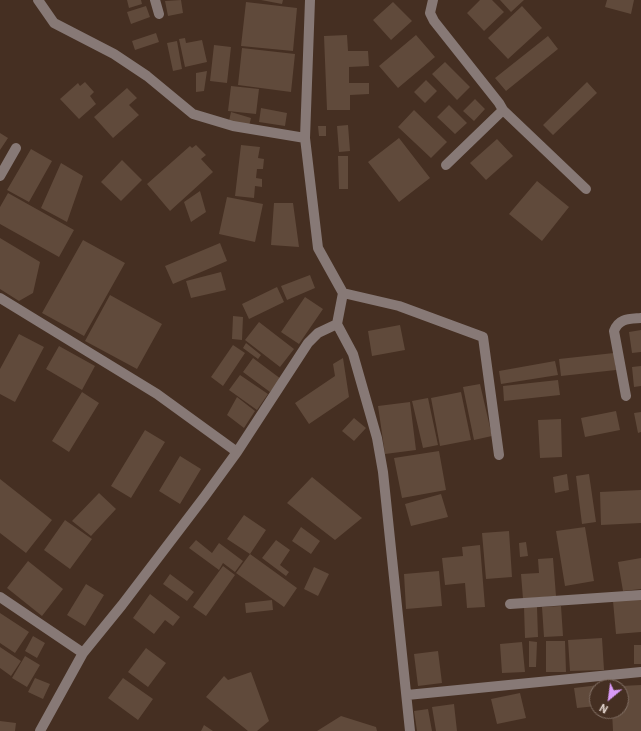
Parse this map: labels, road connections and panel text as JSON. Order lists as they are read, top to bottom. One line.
{"north":"bottom left"}
